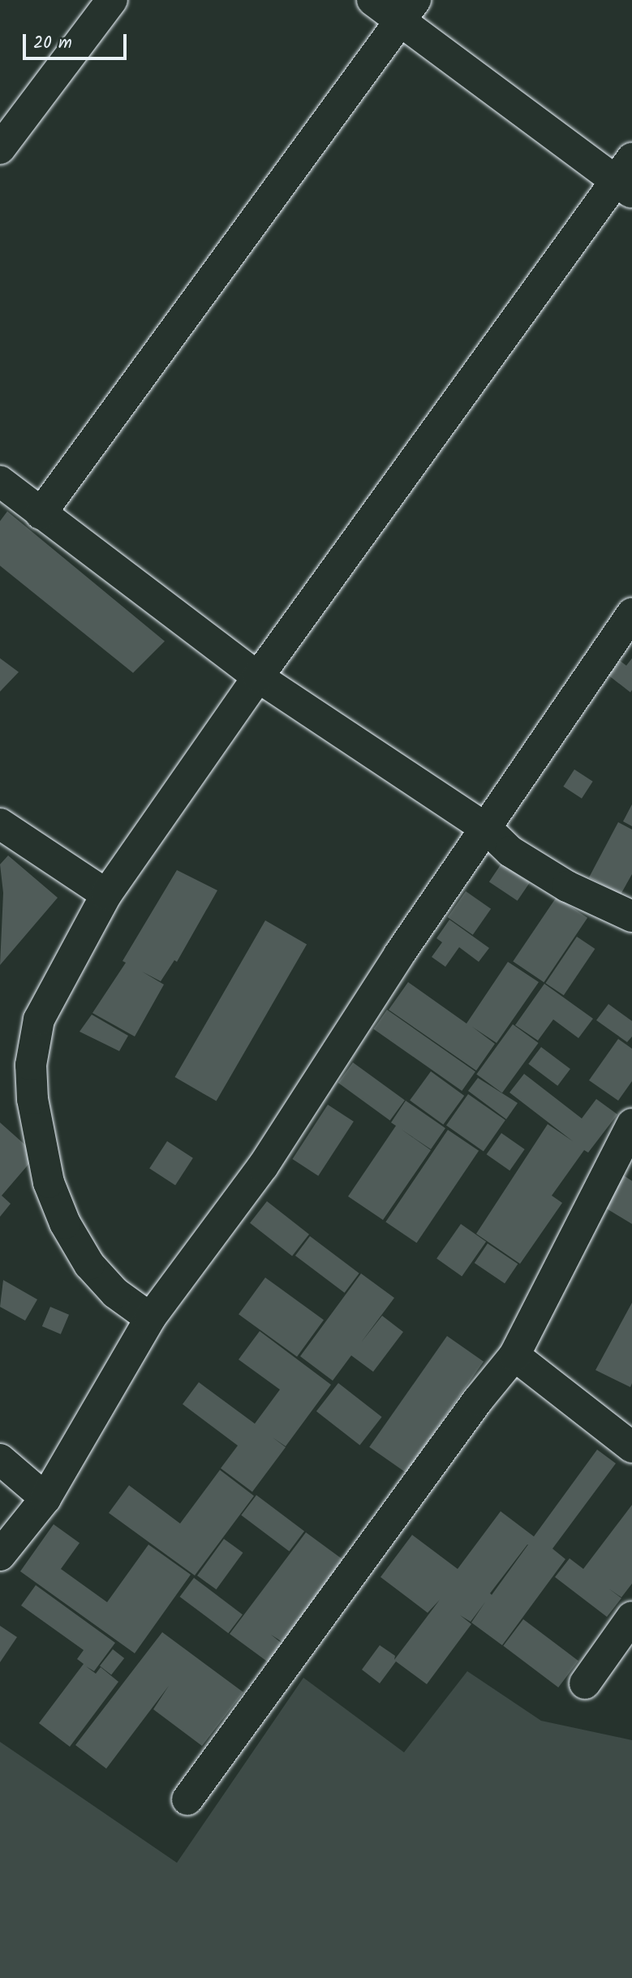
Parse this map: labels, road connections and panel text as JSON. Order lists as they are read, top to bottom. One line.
{"scale_bar":"20 m"}
